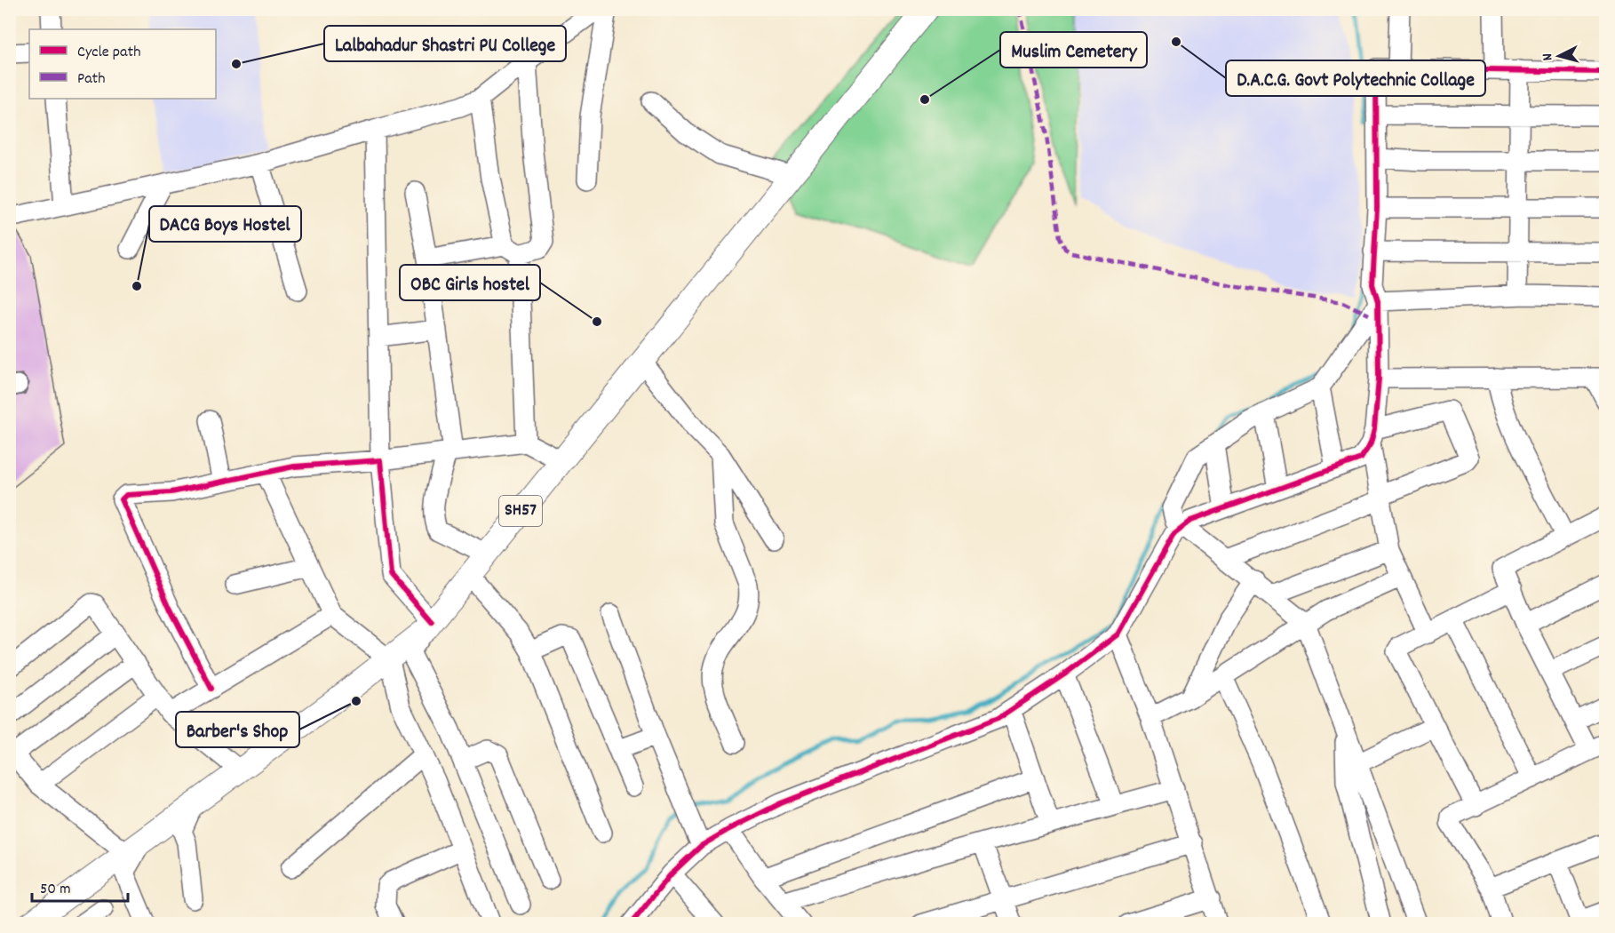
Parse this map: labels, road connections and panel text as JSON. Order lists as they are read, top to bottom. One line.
{"streets":{"main road":["SH57"]},"places":["D.A.C.G. Govt Polytechnic Collage","Lalbahadur Shastri PU College","Muslim Cemetery","DACG Boys Hostel","OBC Girls hostel","Barber's Shop"],"legend":["Cycle path","Path"],"scale_bar":"50 m","north":"left"}
